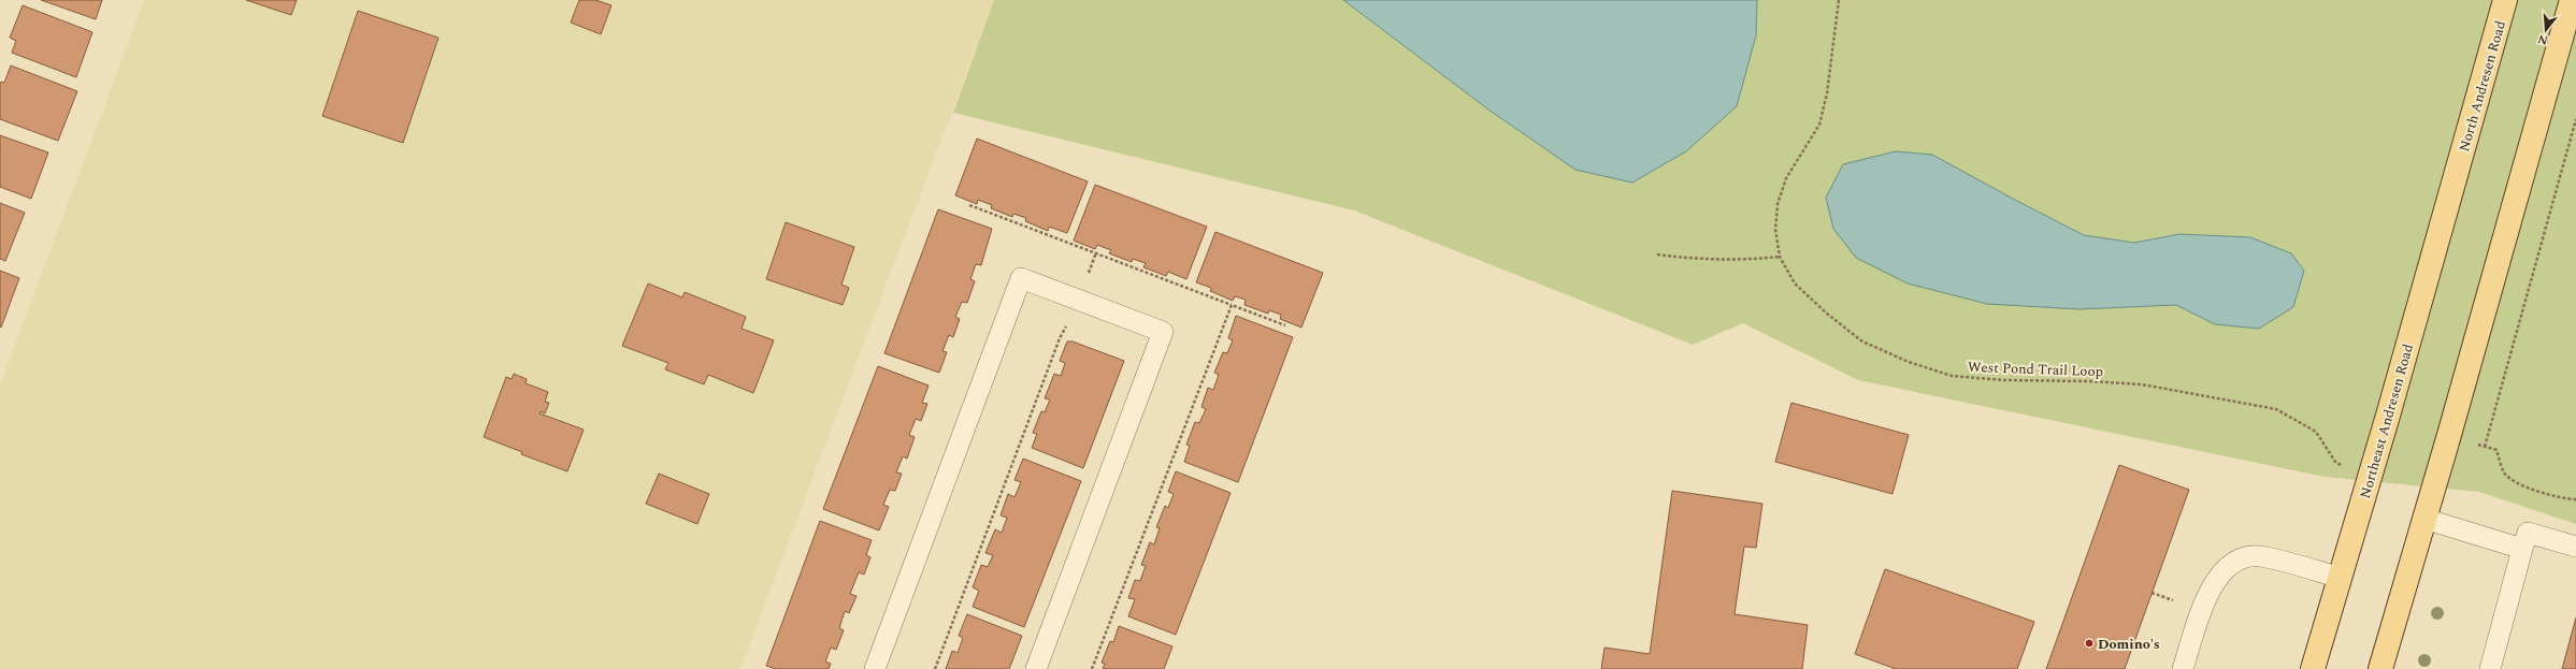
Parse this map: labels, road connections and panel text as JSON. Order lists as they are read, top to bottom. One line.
{"streets":{"main road":["North Andresen Road","Northeast Andresen Road"],"path":["West Pond Trail Loop"]},"crossings":[["North Andresen Road","Northeast Andresen Road"],["West Pond Trail Loop","Northeast Andresen Road"]],"places":["Domino's"],"north":"bottom"}
